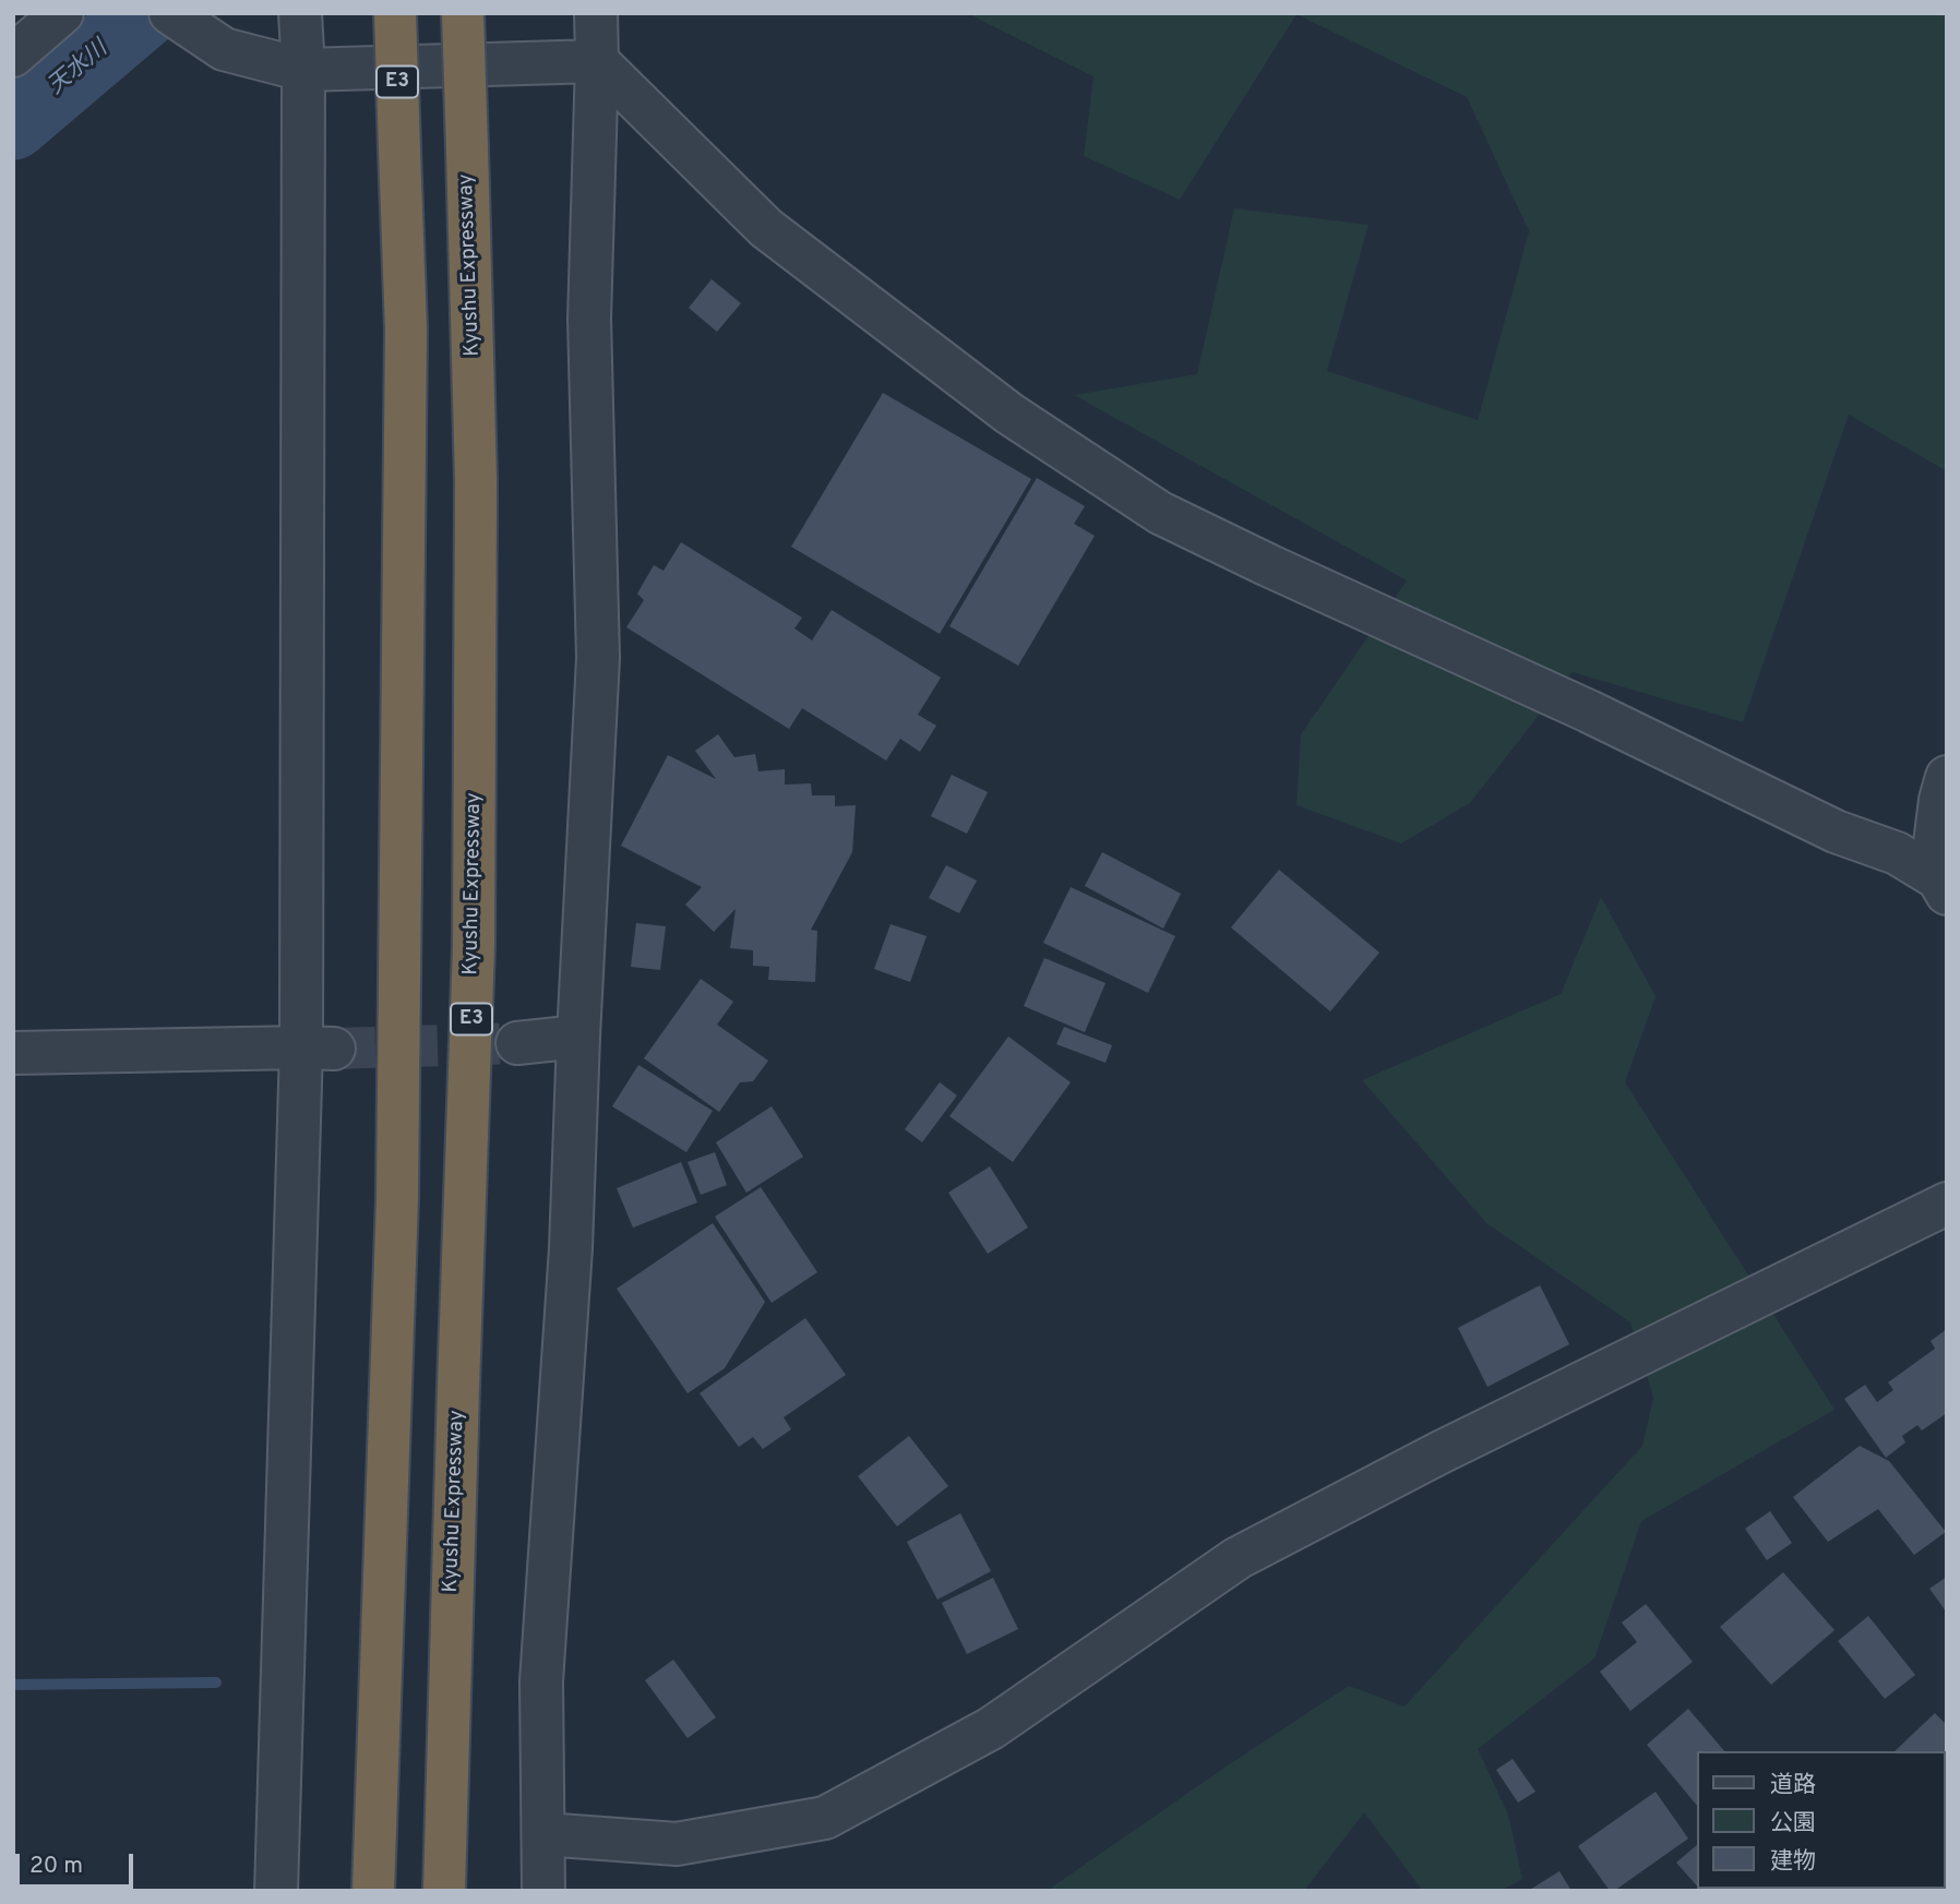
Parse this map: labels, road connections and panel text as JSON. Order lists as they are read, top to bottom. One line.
{"streets":{"highway":["E3","Kyushu Expressway"]},"water":["天水川"],"legend":["道路","公園","建物"],"scale_bar":"20 m"}
